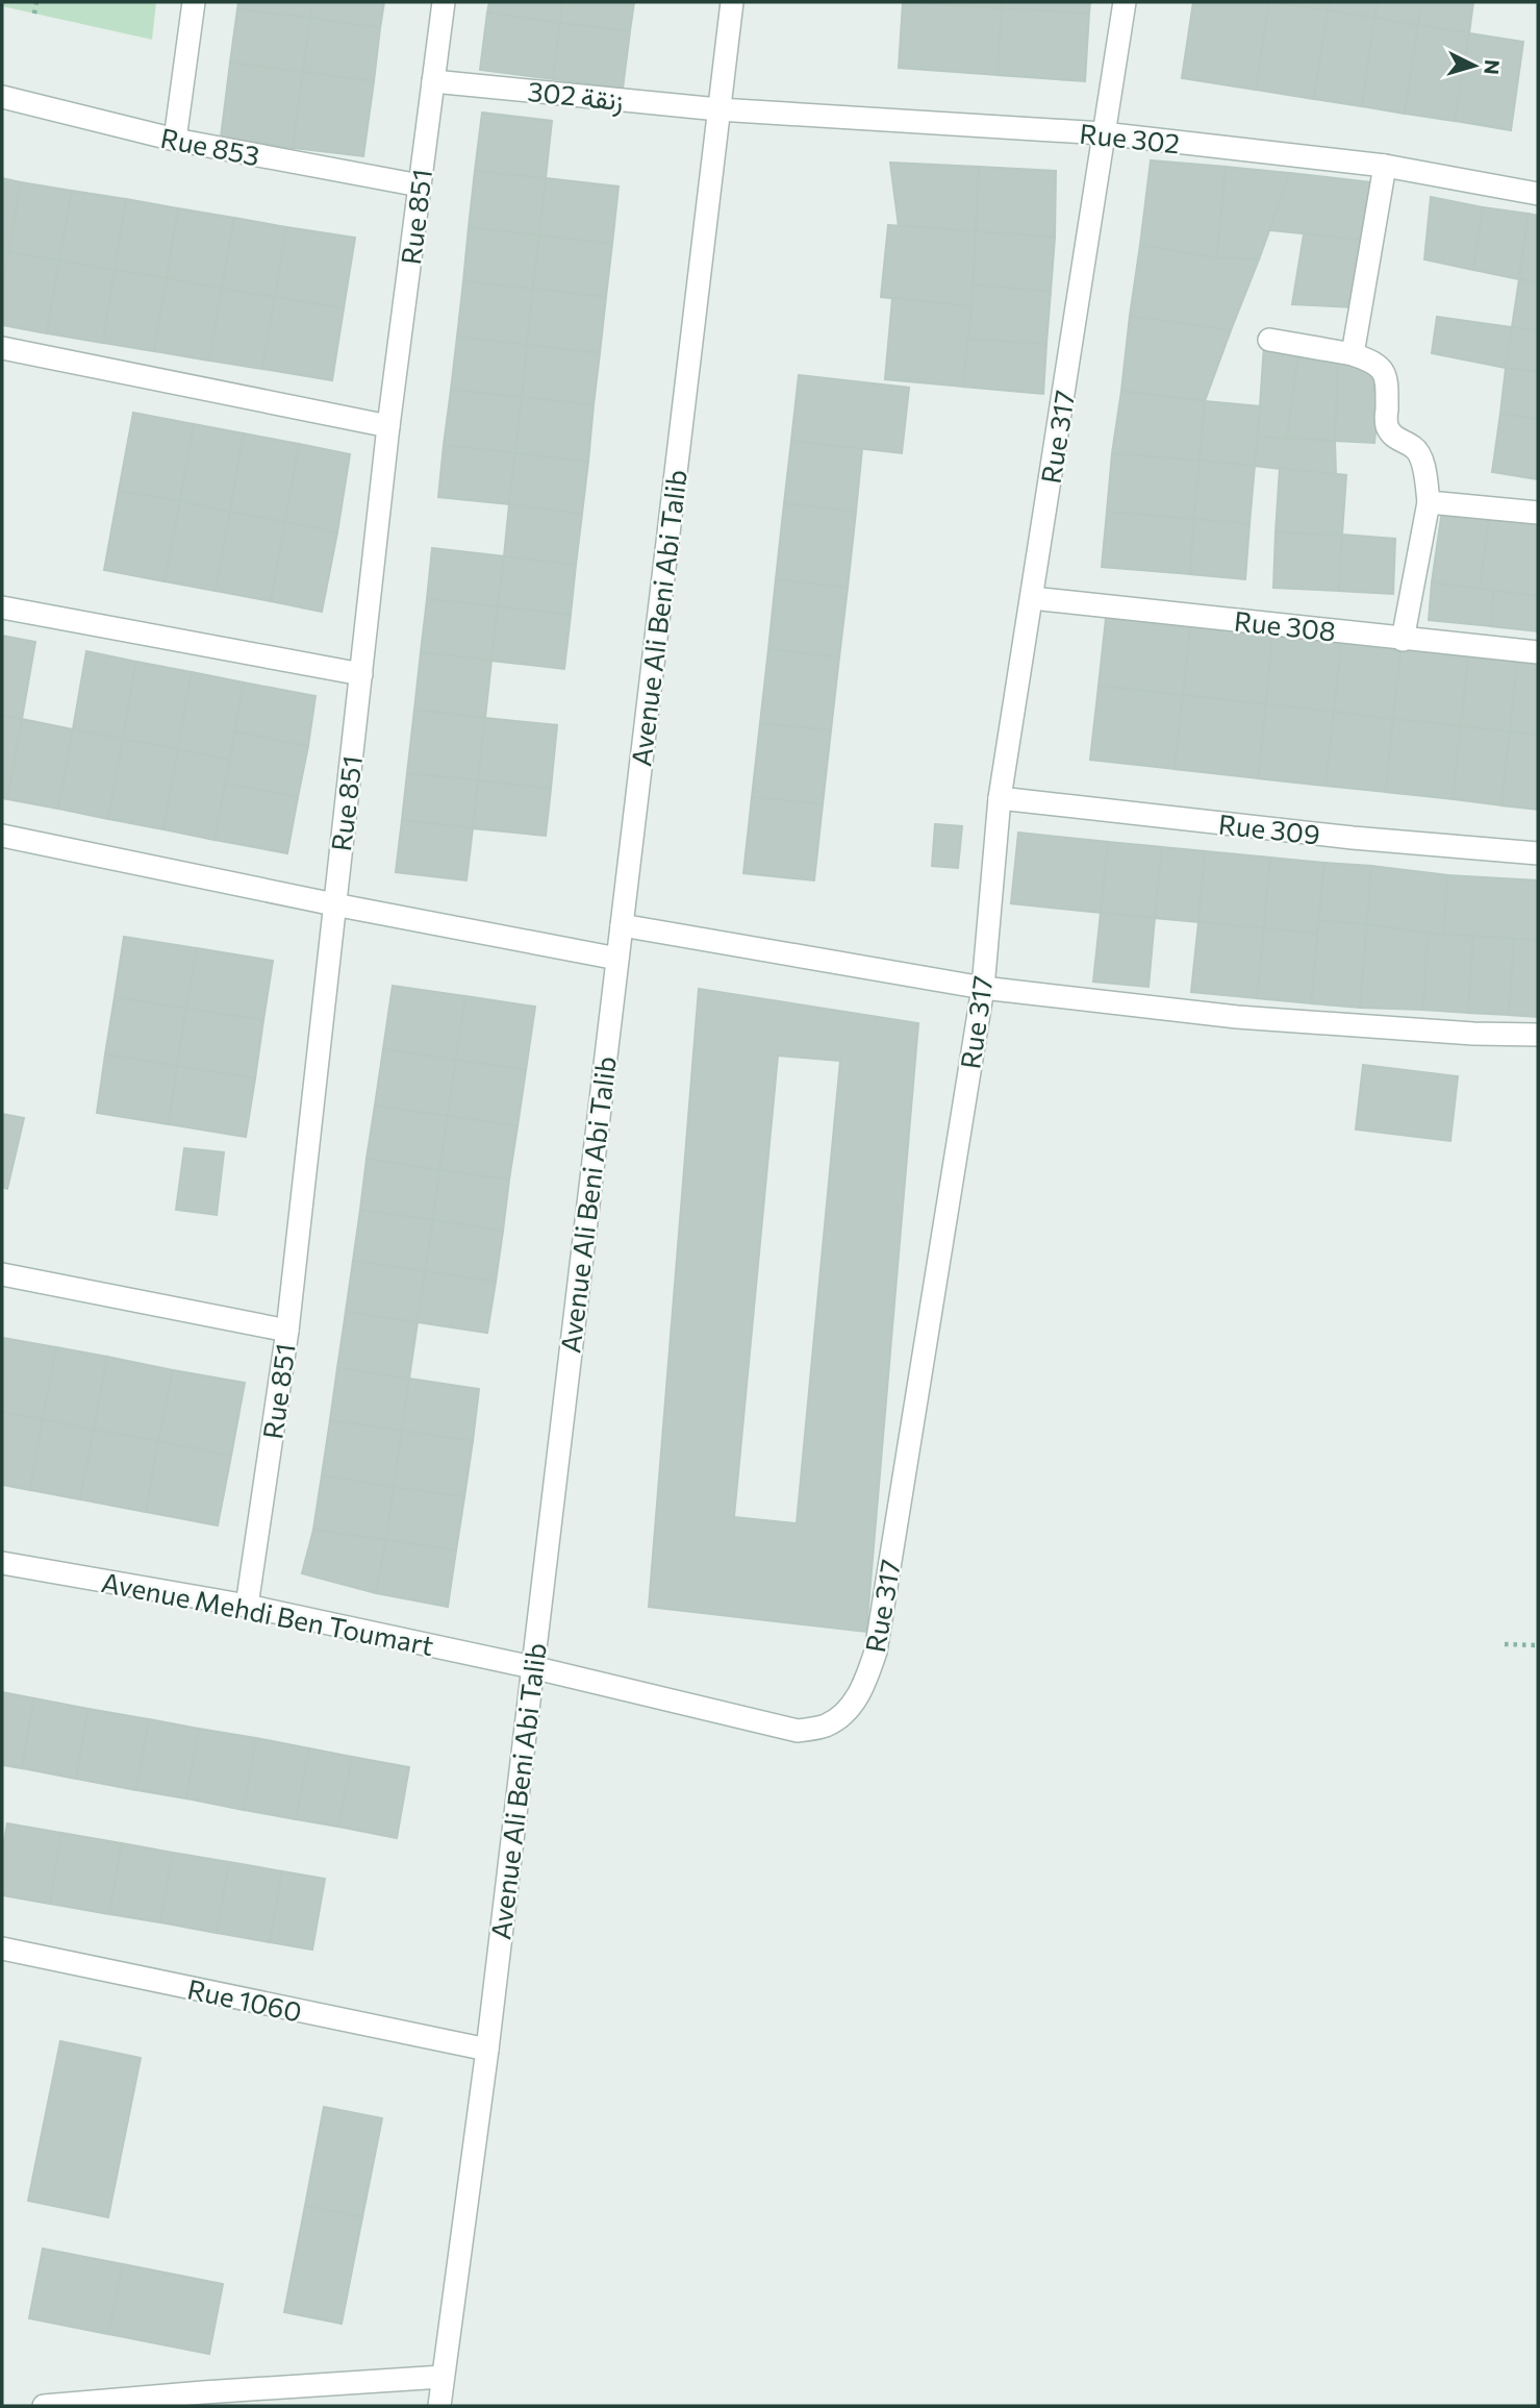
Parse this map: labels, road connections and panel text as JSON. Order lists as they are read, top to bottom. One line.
{"streets":{"street":["زنقة 302","Rue 302","Rue 853","Rue 851","Rue 317","Avenue Ali Beni Abi Talib","Rue 308","Rue 309","Avenue Mehdi Ben Toumart","Rue 1060"]},"crossings":[["زنقة 302","Rue 302"],["زنقة 302","Rue 851"],["زنقة 302","Avenue Ali Beni Abi Talib"],["Rue 302","Rue 317"],["Rue 302","Avenue Ali Beni Abi Talib"],["Rue 853","Rue 851"],["Rue 851","Avenue Mehdi Ben Toumart"],["Rue 317","Avenue Ali Beni Abi Talib"],["Rue 317","Rue 308"],["Rue 317","Rue 309"],["Rue 317","Avenue Mehdi Ben Toumart"],["Avenue Ali Beni Abi Talib","Avenue Mehdi Ben Toumart"],["Avenue Ali Beni Abi Talib","Rue 1060"]],"north":"right"}
